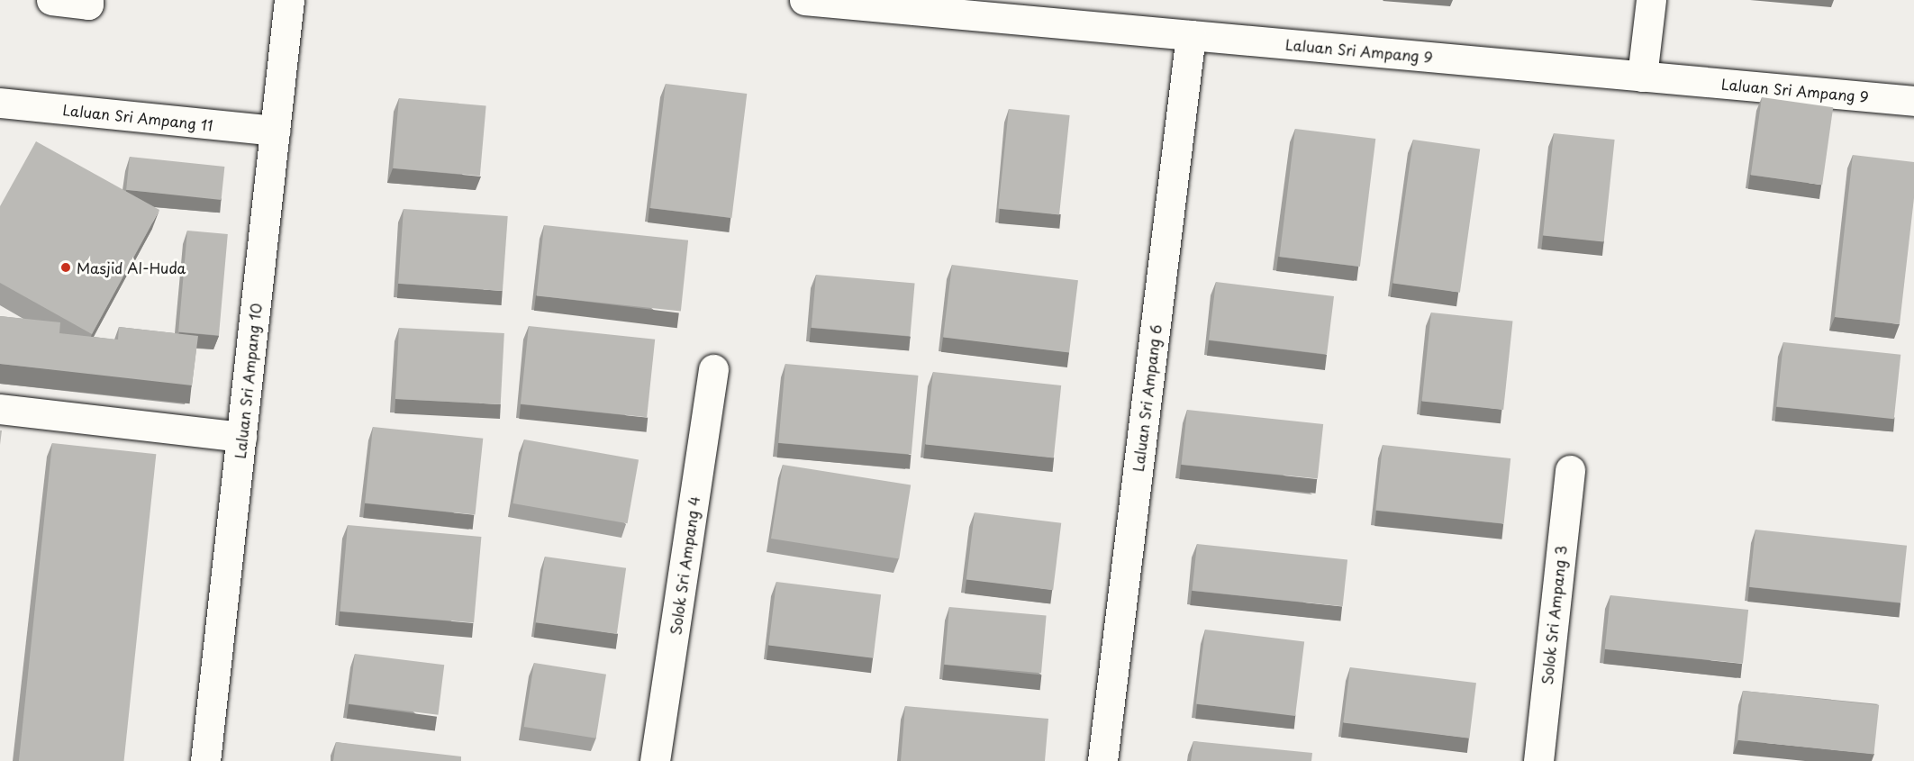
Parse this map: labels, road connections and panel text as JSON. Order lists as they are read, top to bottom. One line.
{"streets":{"street":["Laluan Sri Ampang 9","Laluan Sri Ampang 11","Laluan Sri Ampang 10","Laluan Sri Ampang 6","Solok Sri Ampang 4","Solok Sri Ampang 3"]},"crossings":[["Laluan Sri Ampang 9","Laluan Sri Ampang 6"],["Laluan Sri Ampang 11","Laluan Sri Ampang 10"]],"places":["Masjid Al-Huda"]}
